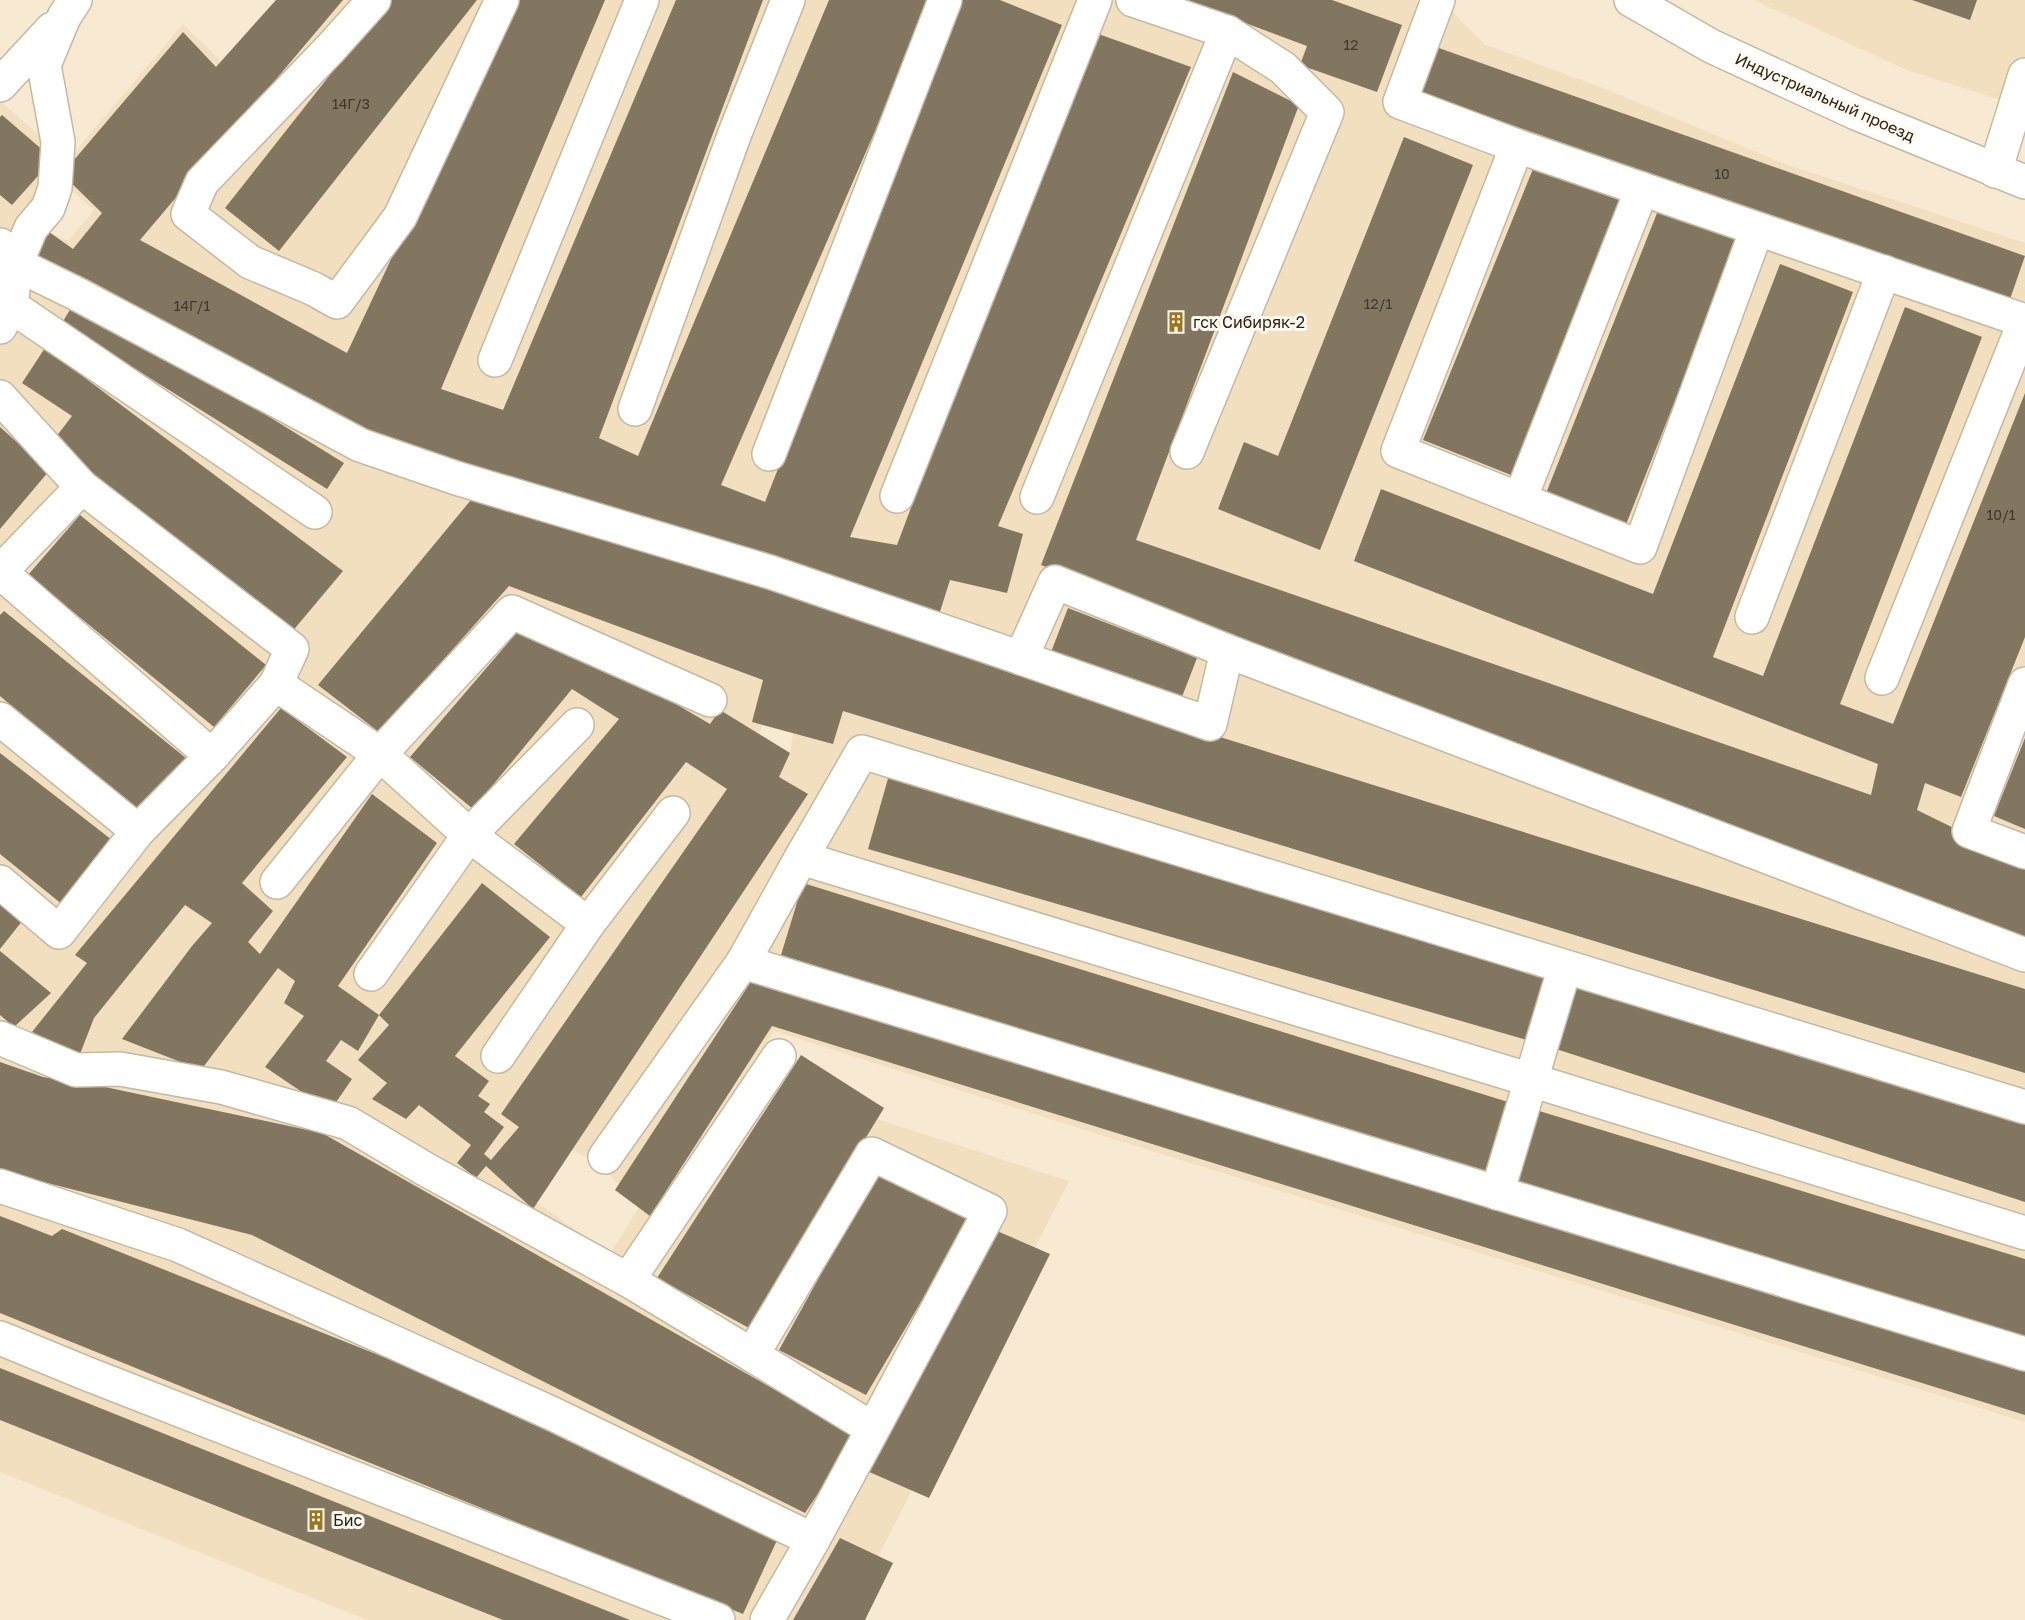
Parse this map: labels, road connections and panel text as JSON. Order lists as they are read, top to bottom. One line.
{"streets":{"street":["Индустриальный проезд"]},"places":{"building":["гск Сибиряк-2","Бис"]},"house_numbers":["12","14Г/3","10","12/1","14Г/1","10/1"]}
